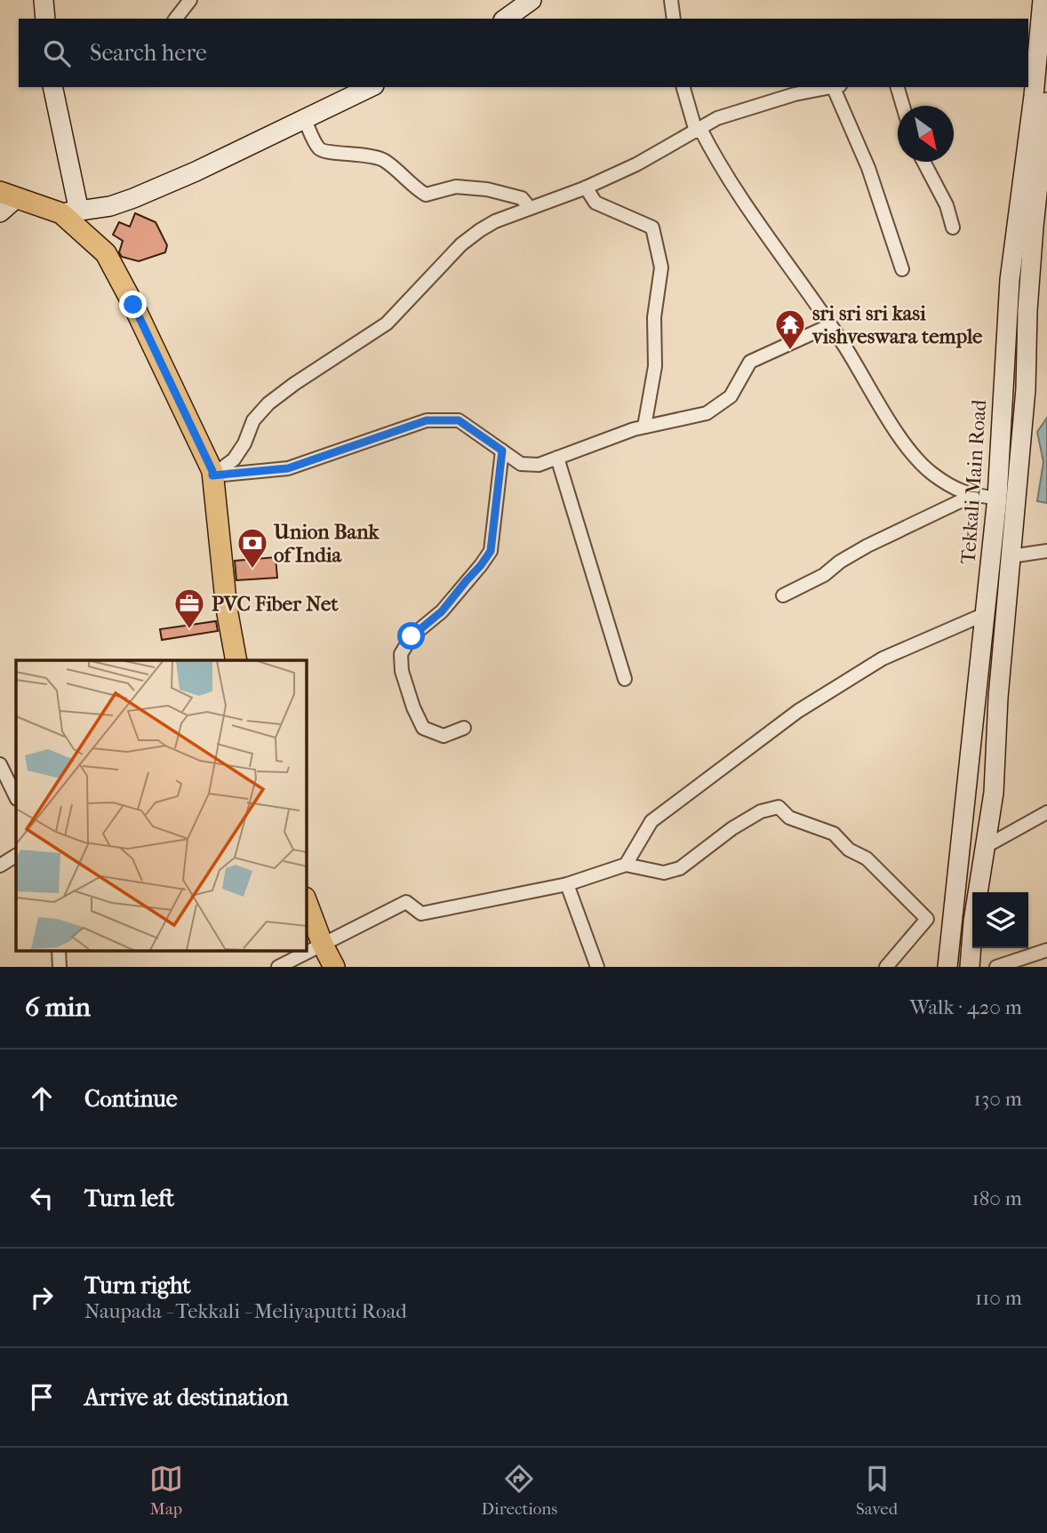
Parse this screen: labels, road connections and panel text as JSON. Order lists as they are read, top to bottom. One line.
{"streets":{"main road":["Tekkali Main Road"]},"places":{"temple":["sri sri sri kasi vishveswara temple"],"bank":["Union Bank of India"],"office":["PVC Fiber Net"]},"north":"bottom right","page":{"search":"Search here","heading":["6 min","Walk · 420 m"],"list":[["Continue","130 m"],["Turn left","180 m"],["Turn right","Naupada - Tekkali - Meliyaputti Road","110 m"],"Arrive at destination"],"nav":["Map","Directions","Saved"]}}
